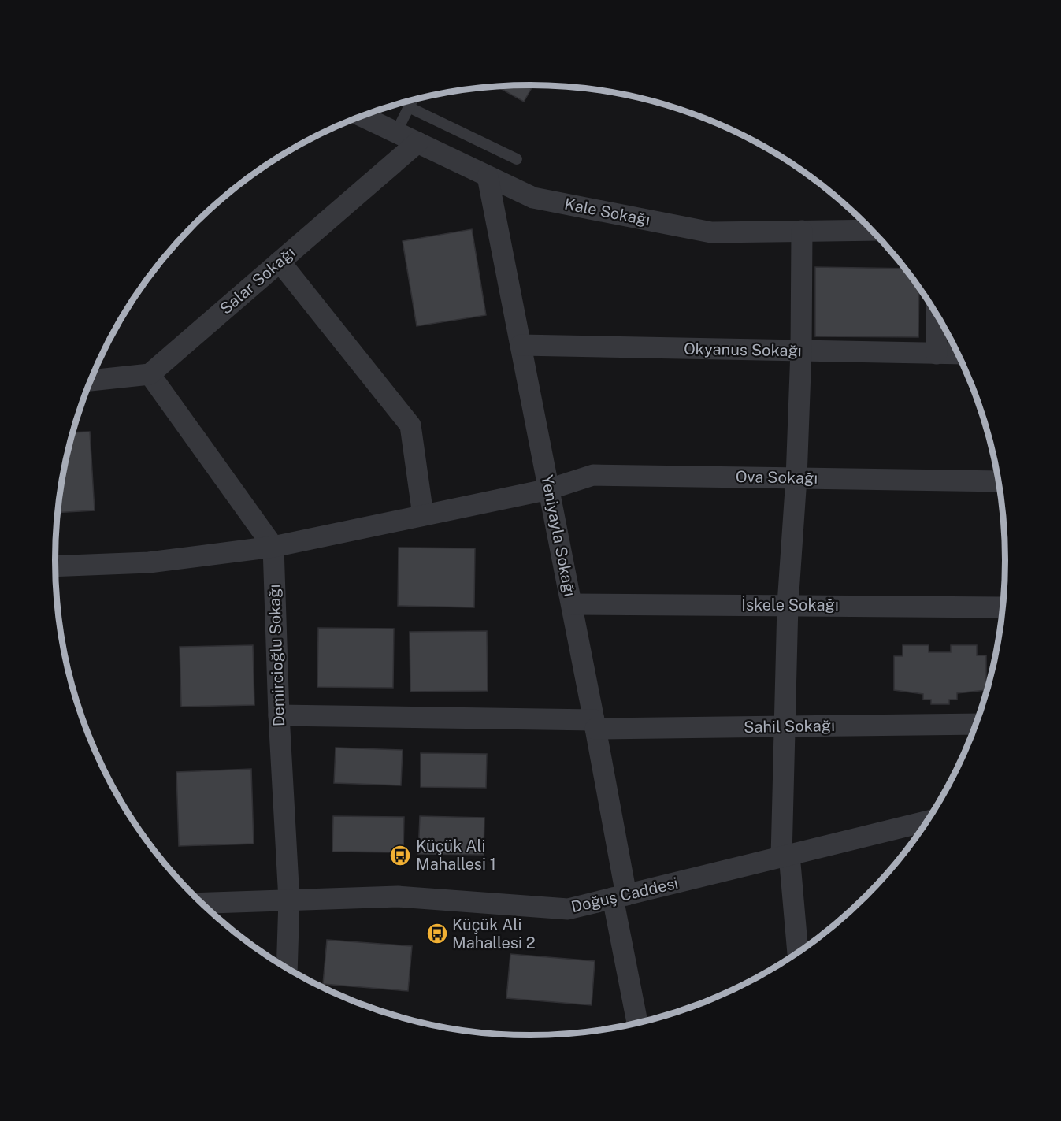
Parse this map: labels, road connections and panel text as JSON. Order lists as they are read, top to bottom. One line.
{"streets":{"street":["Kale Sokağı","Salar Sokağı","Okyanus Sokağı","Ova Sokağı","Yeniyayla Sokağı","İskele Sokağı","Demircioğlu Sokağı","Sahil Sokağı","Doğuş Caddesi"]},"crossings":[["Kale Sokağı","Salar Sokağı"],["Kale Sokağı","Yeniyayla Sokağı"],["Okyanus Sokağı","Yeniyayla Sokağı"],["Ova Sokağı","Yeniyayla Sokağı"],["Ova Sokağı","Demircioğlu Sokağı"],["Yeniyayla Sokağı","İskele Sokağı"],["Yeniyayla Sokağı","Sahil Sokağı"],["Yeniyayla Sokağı","Doğuş Caddesi"],["Demircioğlu Sokağı","Sahil Sokağı"],["Demircioğlu Sokağı","Doğuş Caddesi"]],"places":{"bus stop":["Küçük Ali Mahallesi 1","Küçük Ali Mahallesi 2"]}}
